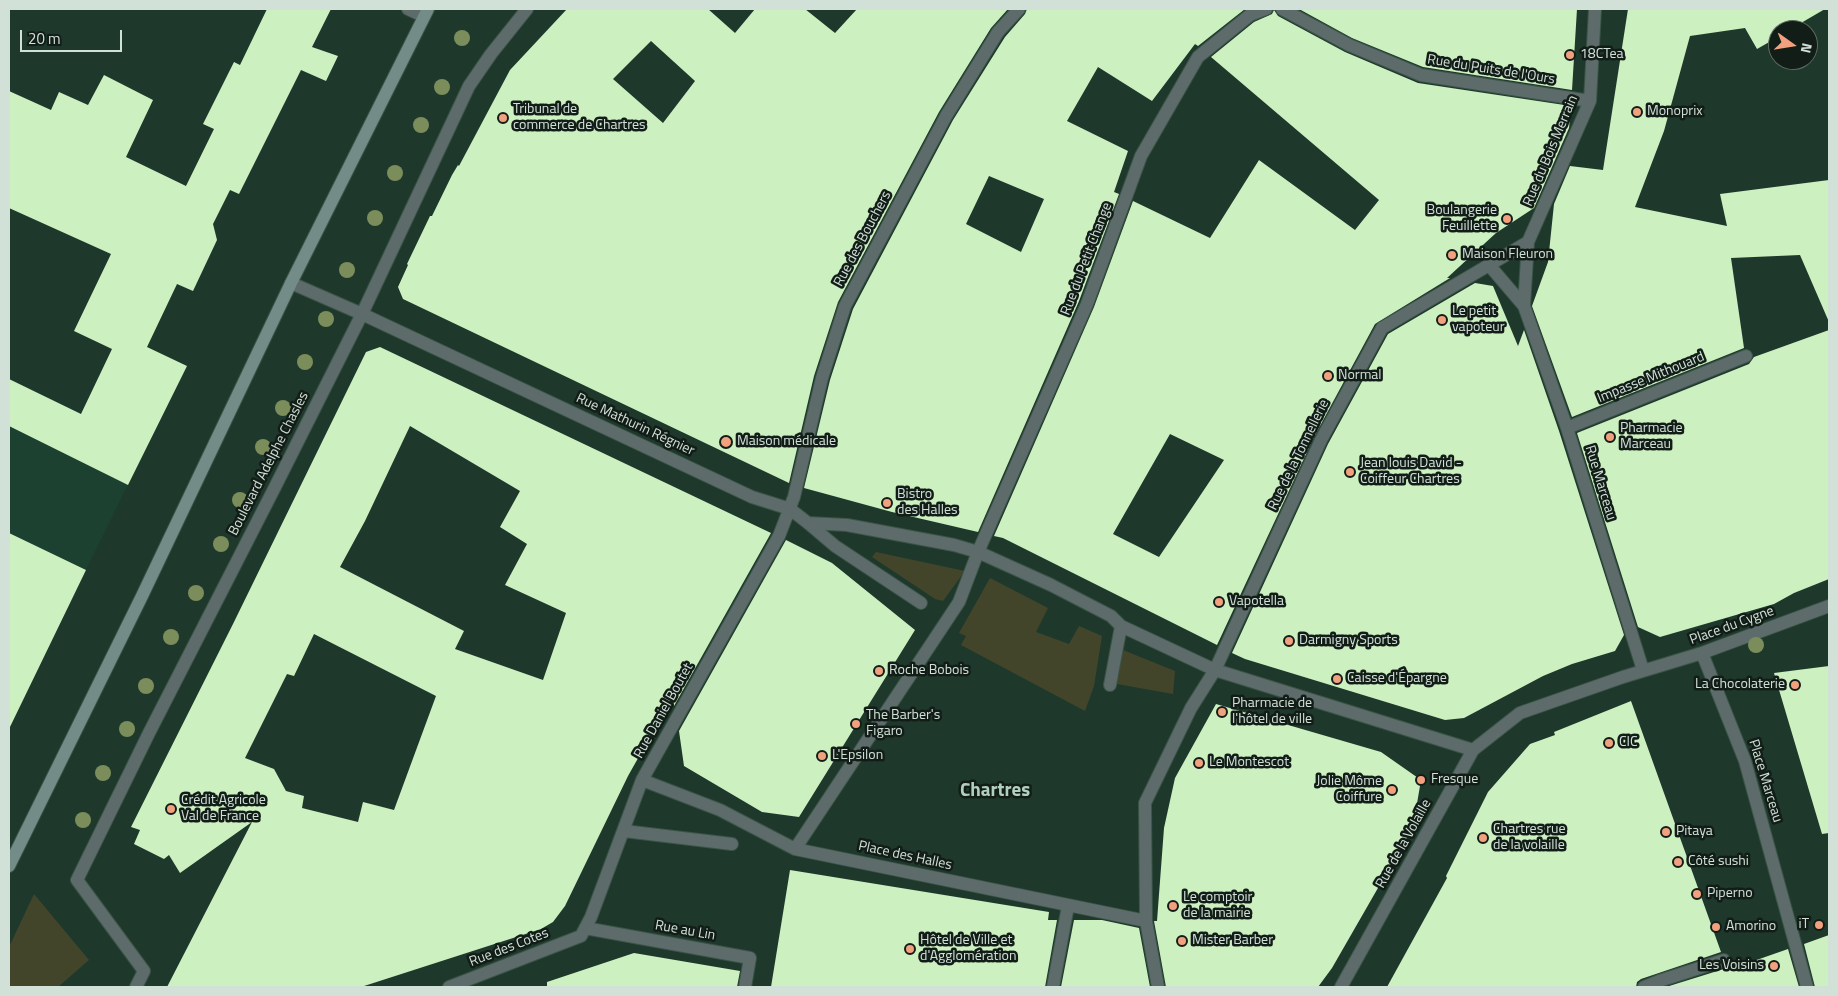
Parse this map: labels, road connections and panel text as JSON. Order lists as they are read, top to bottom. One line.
{"streets":{"street":["Rue du Puits de l'Ours","Rue du Bois Merrain","Rue des Bouchers","Rue du Petit Change","Impasse Mithouard","Rue Mathurin Régnier","Rue de la Tonnellerie","Boulevard Adelphe Chasles","Rue Marceau","Place du Cygne","Rue Daniel Boutet","Place Marceau","Rue de la Volaille","Place des Halles","Rue au Lin","Rue des Cotes"]},"crossings":[["Rue du Puits de l'Ours","Rue du Bois Merrain"],["Rue du Bois Merrain","Rue de la Tonnellerie"],["Rue du Bois Merrain","Rue Marceau"],["Rue des Bouchers","Rue Mathurin Régnier"],["Rue des Bouchers","Rue Daniel Boutet"],["Impasse Mithouard","Rue Marceau"],["Rue Mathurin Régnier","Boulevard Adelphe Chasles"],["Rue Mathurin Régnier","Rue Daniel Boutet"],["Rue de la Tonnellerie","Rue Marceau"],["Rue Marceau","Place du Cygne"],["Rue Marceau","Rue de la Volaille"],["Place du Cygne","Place Marceau"],["Place du Cygne","Rue de la Volaille"],["Rue Daniel Boutet","Place des Halles"],["Rue Daniel Boutet","Rue au Lin"],["Rue Daniel Boutet","Rue des Cotes"],["Rue au Lin","Rue des Cotes"]],"districts":["Chartres"],"places":["18CTea","Monoprix","Tribunal de commerce de Chartres","Boulangerie Feuillette","Maison Fleuron","Le petit vapoteur","Normal","Pharmacie Marceau","Maison médicale","Jean louis David - Coiffeur Chartres","Bistro des Halles","Vapotella","Darmigny Sports","Roche Bobois","Caisse d'Épargne","La Chocolaterie","Pharmacie de l'hôtel de ville","The Barber's Figaro","CIC","L'Epsilon","Le Montescot","Fresque","Jolie Môme Coiffure","Crédit Agricole Val de France","Pitaya","Chartres rue de la volaille","Côté sushi","Piperno","Le comptoir de la mairie","iT","Amorino","Mister Barber","Hôtel de Ville et d'Agglomération","Les Voisins"],"scale_bar":"20 m","north":"right"}
